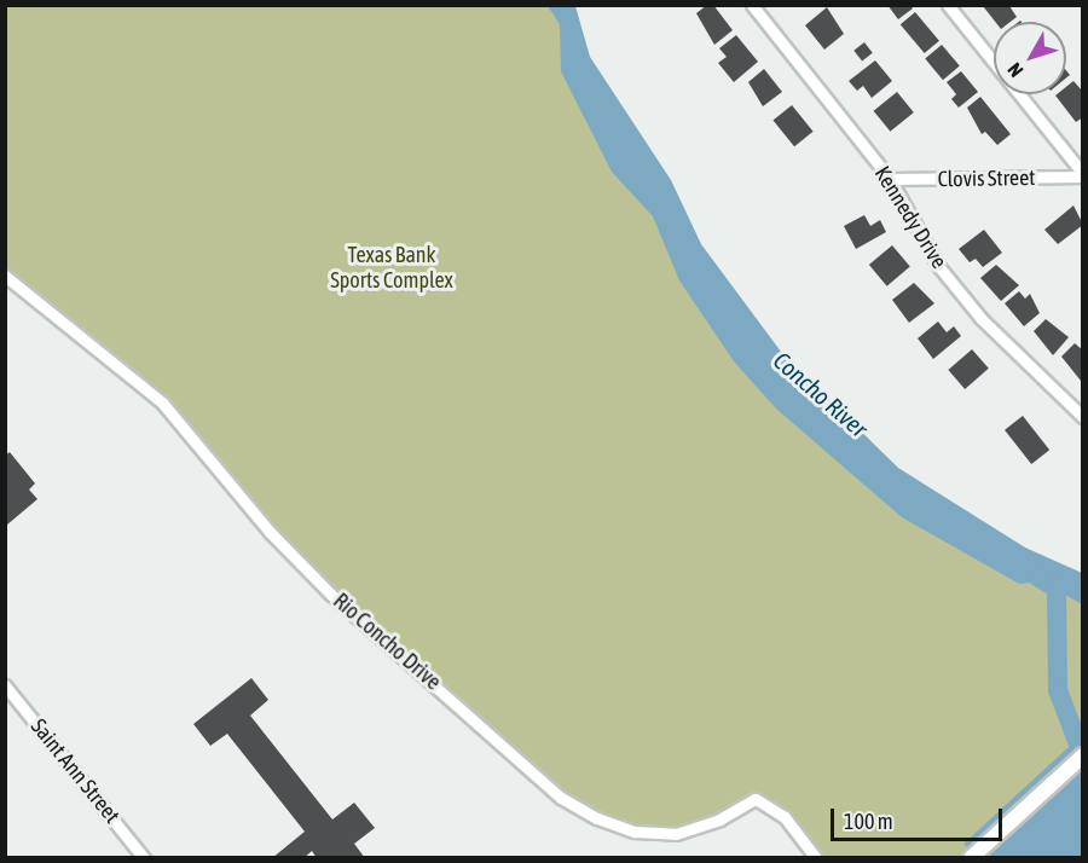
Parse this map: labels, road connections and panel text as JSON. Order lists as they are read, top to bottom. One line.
{"streets":{"street":["Clovis Street","Kennedy Drive","Rio Concho Drive","Saint Ann Street"]},"crossings":[["Clovis Street","Kennedy Drive"]],"water":["Concho River"],"parks":["Texas Bank Sports Complex"],"scale_bar":"100 m","north":"bottom left"}
